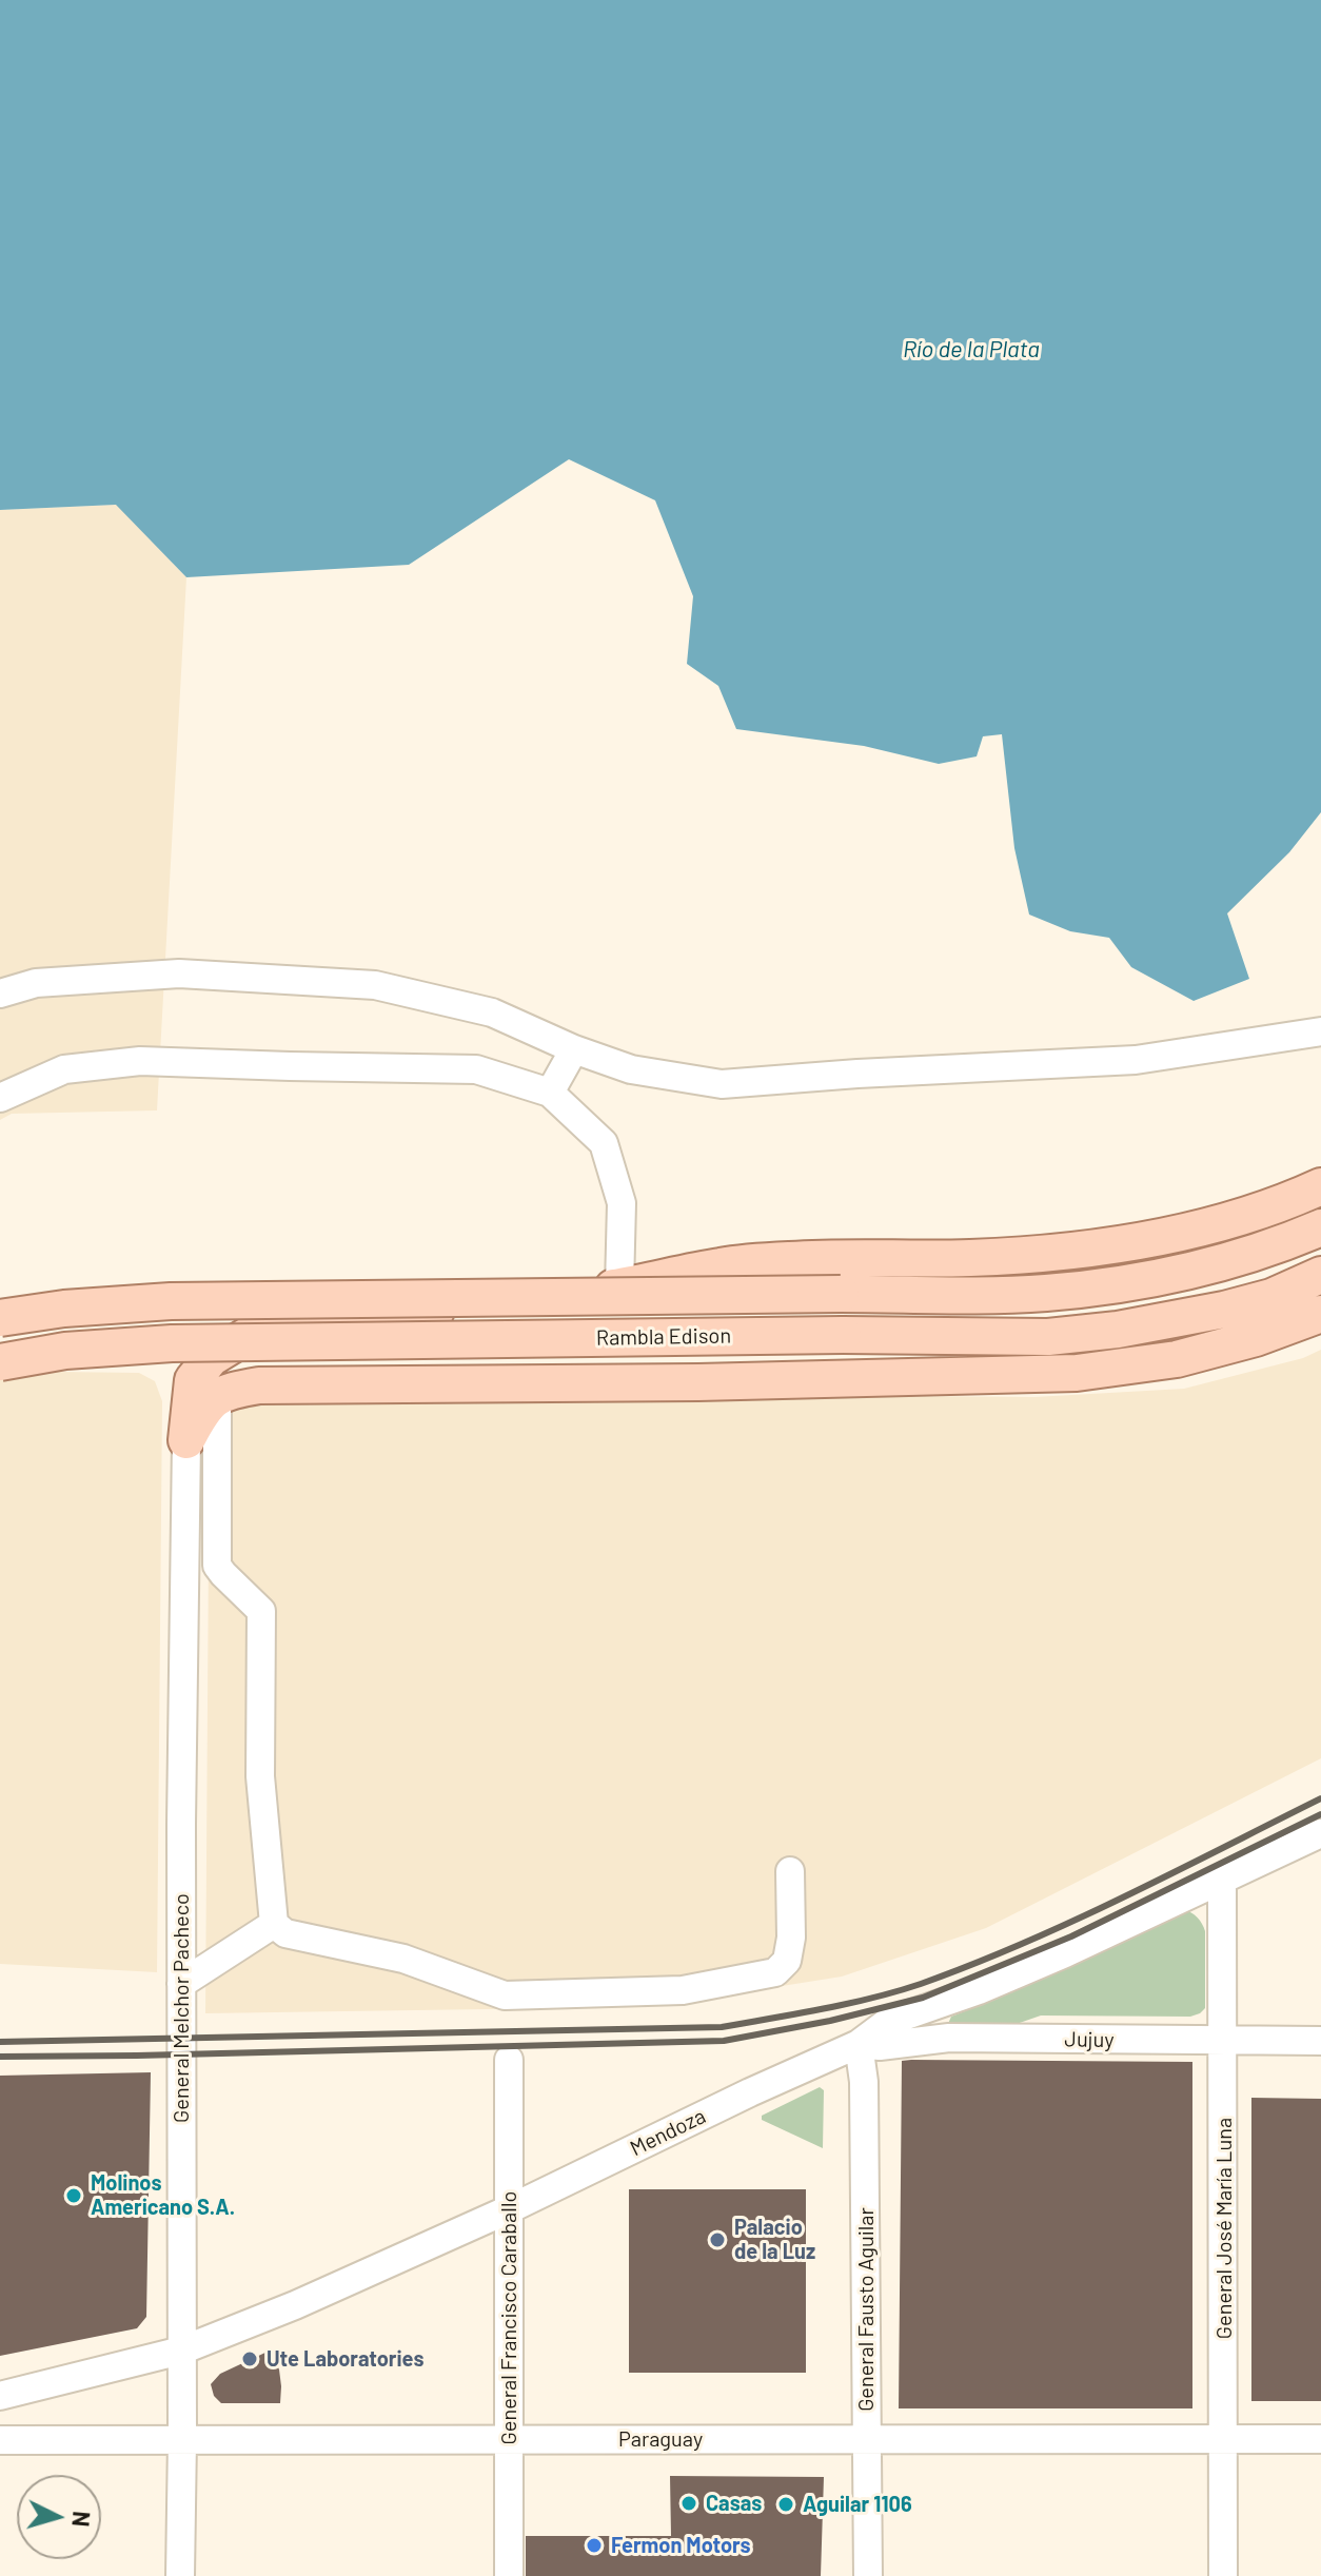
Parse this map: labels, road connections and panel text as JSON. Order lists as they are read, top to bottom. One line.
{"streets":{"main road":["Rambla Edison"],"street":["General Melchor Pacheco","Jujuy","Mendoza","General José María Luna","General Fausto Aguilar","General Francisco Caraballo","Paraguay"]},"crossings":[["General Melchor Pacheco","Mendoza"],["General Melchor Pacheco","Paraguay"],["Jujuy","Mendoza"],["Jujuy","General José María Luna"],["Jujuy","General Fausto Aguilar"],["Mendoza","General José María Luna"],["Mendoza","General Fausto Aguilar"],["Mendoza","General Francisco Caraballo"],["General José María Luna","Paraguay"],["General Fausto Aguilar","Paraguay"],["General Francisco Caraballo","Paraguay"]],"water":["Río de la Plata"],"places":["Molinos Americano S.A.","Palacio de la Luz","Ute Laboratories","Casas","Aguilar 1106","Fermon Motors"],"north":"right"}
